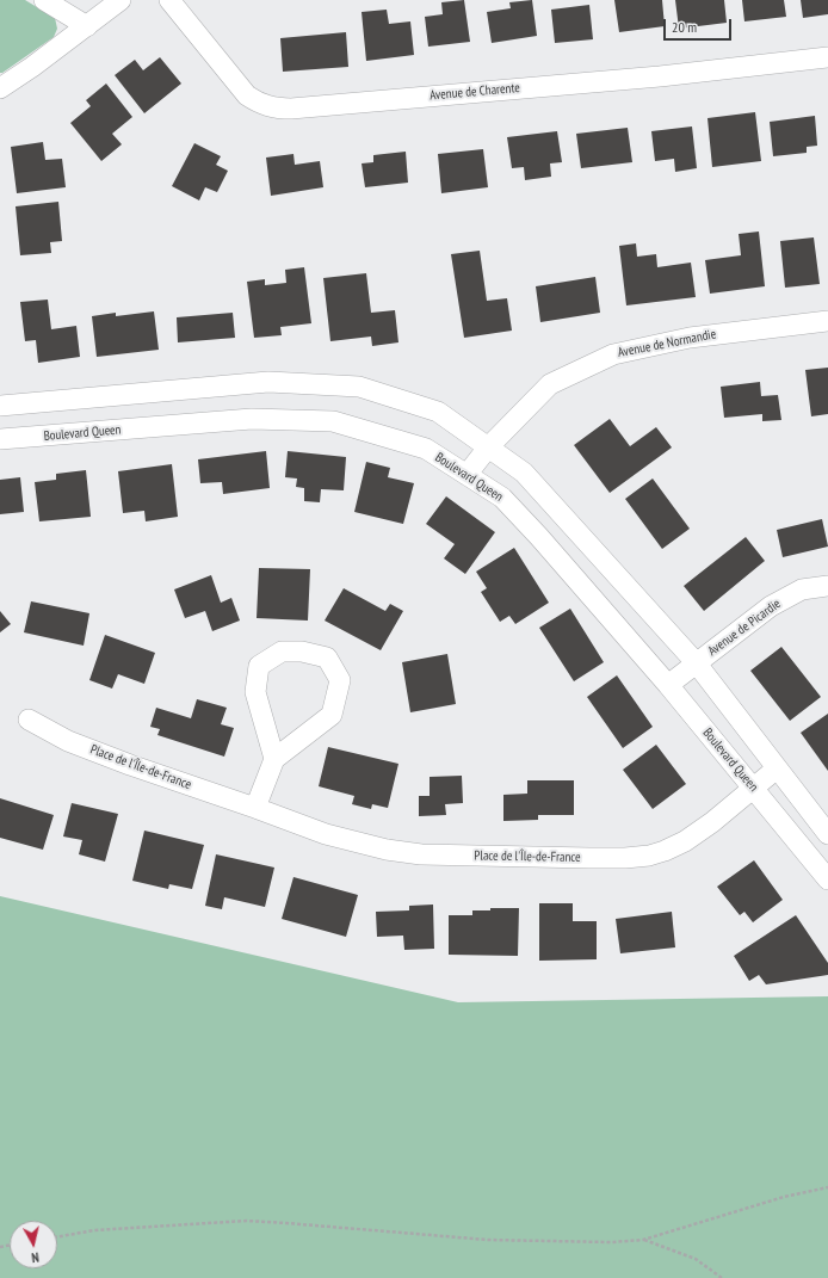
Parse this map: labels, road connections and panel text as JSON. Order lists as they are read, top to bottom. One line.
{"streets":{"street":["Avenue de Charente","Avenue de Normandie","Boulevard Queen","Avenue de Picardie","Place de l'Île-de-France"]},"crossings":[["Avenue de Normandie","Boulevard Queen"],["Boulevard Queen","Avenue de Picardie"],["Boulevard Queen","Place de l'Île-de-France"]],"scale_bar":"20 m","north":"bottom"}
